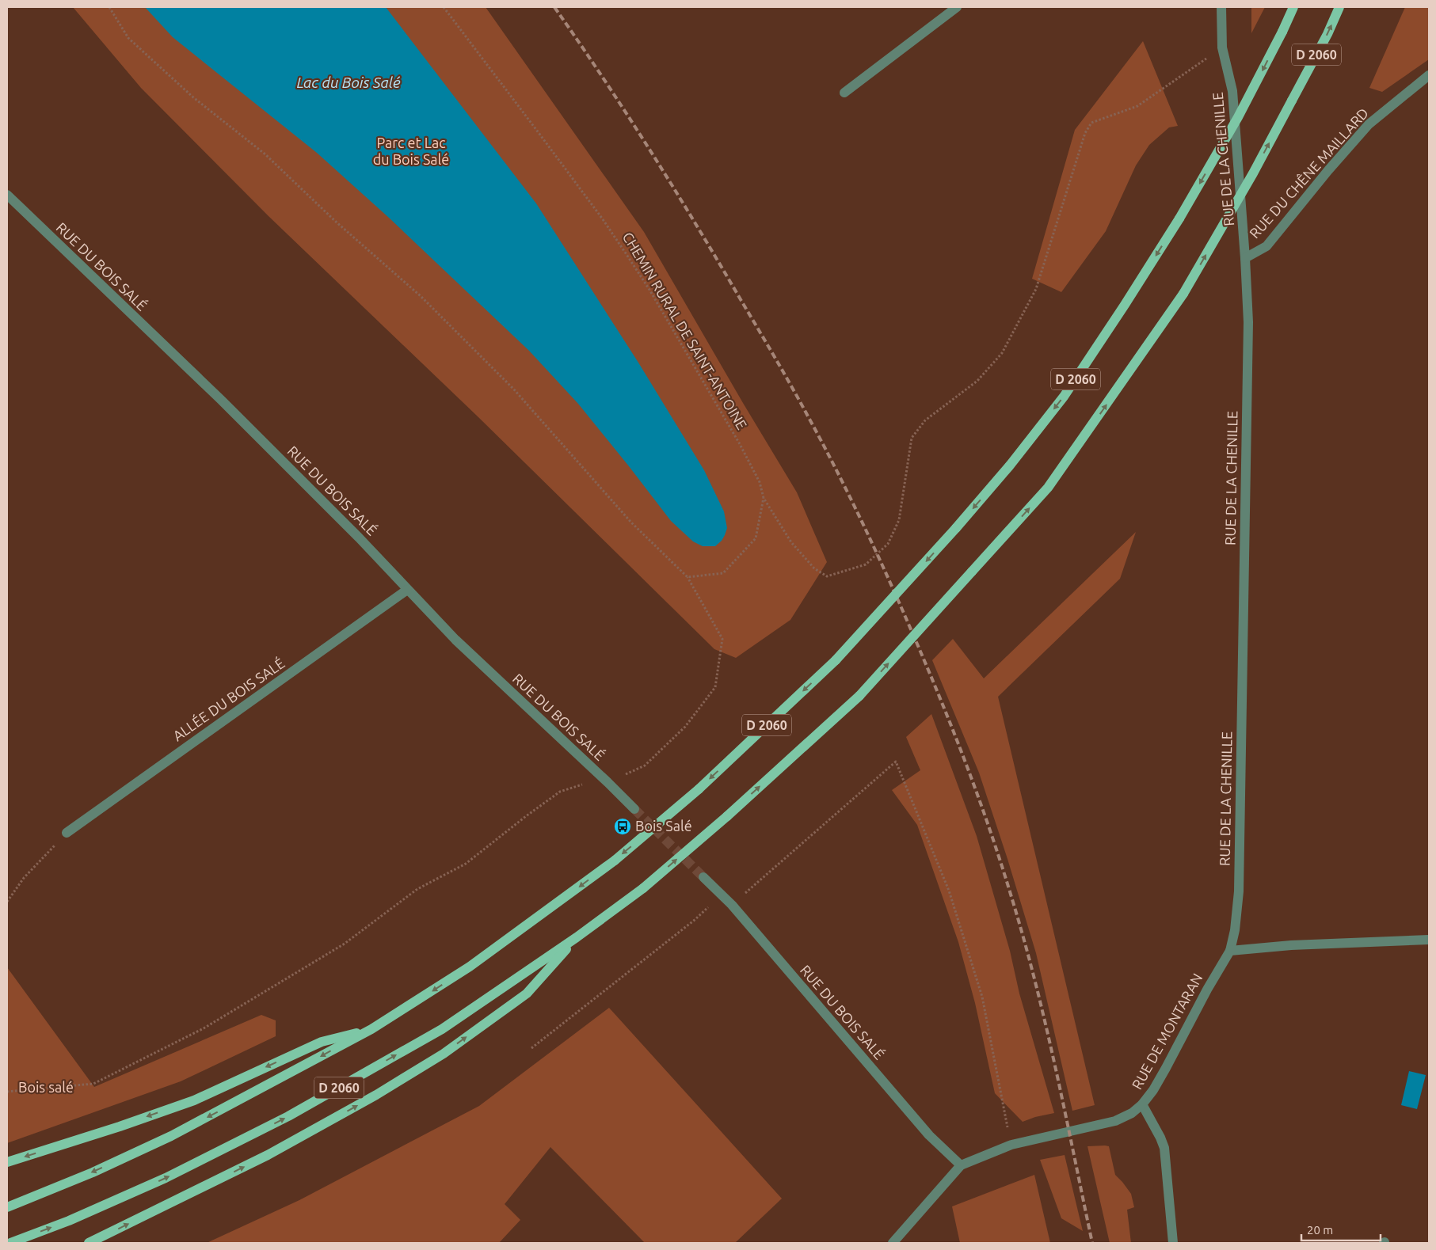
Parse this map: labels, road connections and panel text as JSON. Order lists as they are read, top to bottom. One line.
{"streets":{"main road":["D 2060"],"street":["RUE DE LA CHENILLE","RUE DU CHÊNE MAILLARD","RUE DU BOIS SALÉ","ALLÉE DU BOIS SALÉ","RUE DE MONTARAN"],"path":["CHEMIN RURAL DE SAINT-ANTOINE"]},"crossings":[["RUE DE LA CHENILLE","RUE DU CHÊNE MAILLARD"],["RUE DE LA CHENILLE","CHEMIN RURAL DE SAINT-ANTOINE"],["RUE DE LA CHENILLE","RUE DE MONTARAN"],["RUE DU BOIS SALÉ","ALLÉE DU BOIS SALÉ"],["RUE DU BOIS SALÉ","RUE DE MONTARAN"]],"water":["Lac du Bois Salé"],"parks":["Parc et Lac du Bois Salé","Bois salé"],"places":{"bus stop":["Bois Salé"]},"scale_bar":"20 m"}
